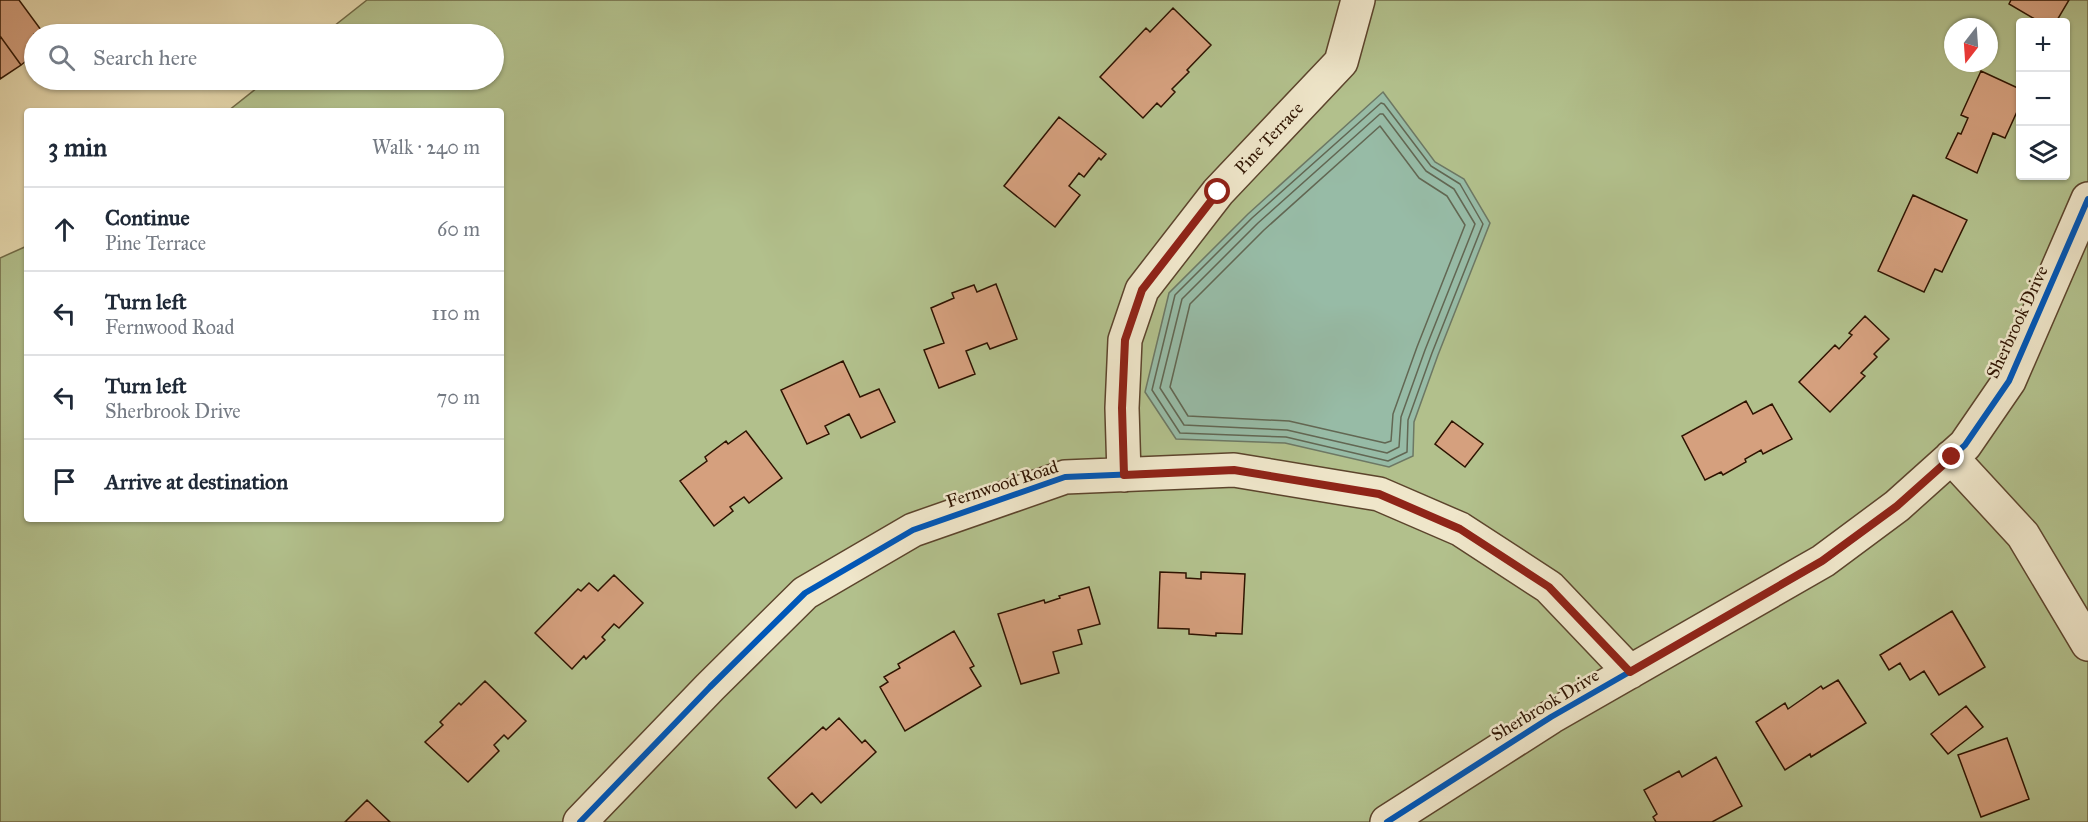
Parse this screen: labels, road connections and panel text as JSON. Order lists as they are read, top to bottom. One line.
{"streets":{"street":["Pine Terrace","Sherbrook Drive","Fernwood Road"]},"crossings":[["Pine Terrace","Fernwood Road"],["Sherbrook Drive","Fernwood Road"]],"north":"bottom","page":{"map_buttons":["+","−"],"search":"Search here","heading":["3 min","Walk · 240 m"],"list":[["Continue","Pine Terrace","60 m"],["Turn left","Fernwood Road","110 m"],["Turn left","Sherbrook Drive","70 m"],"Arrive at destination"]}}
